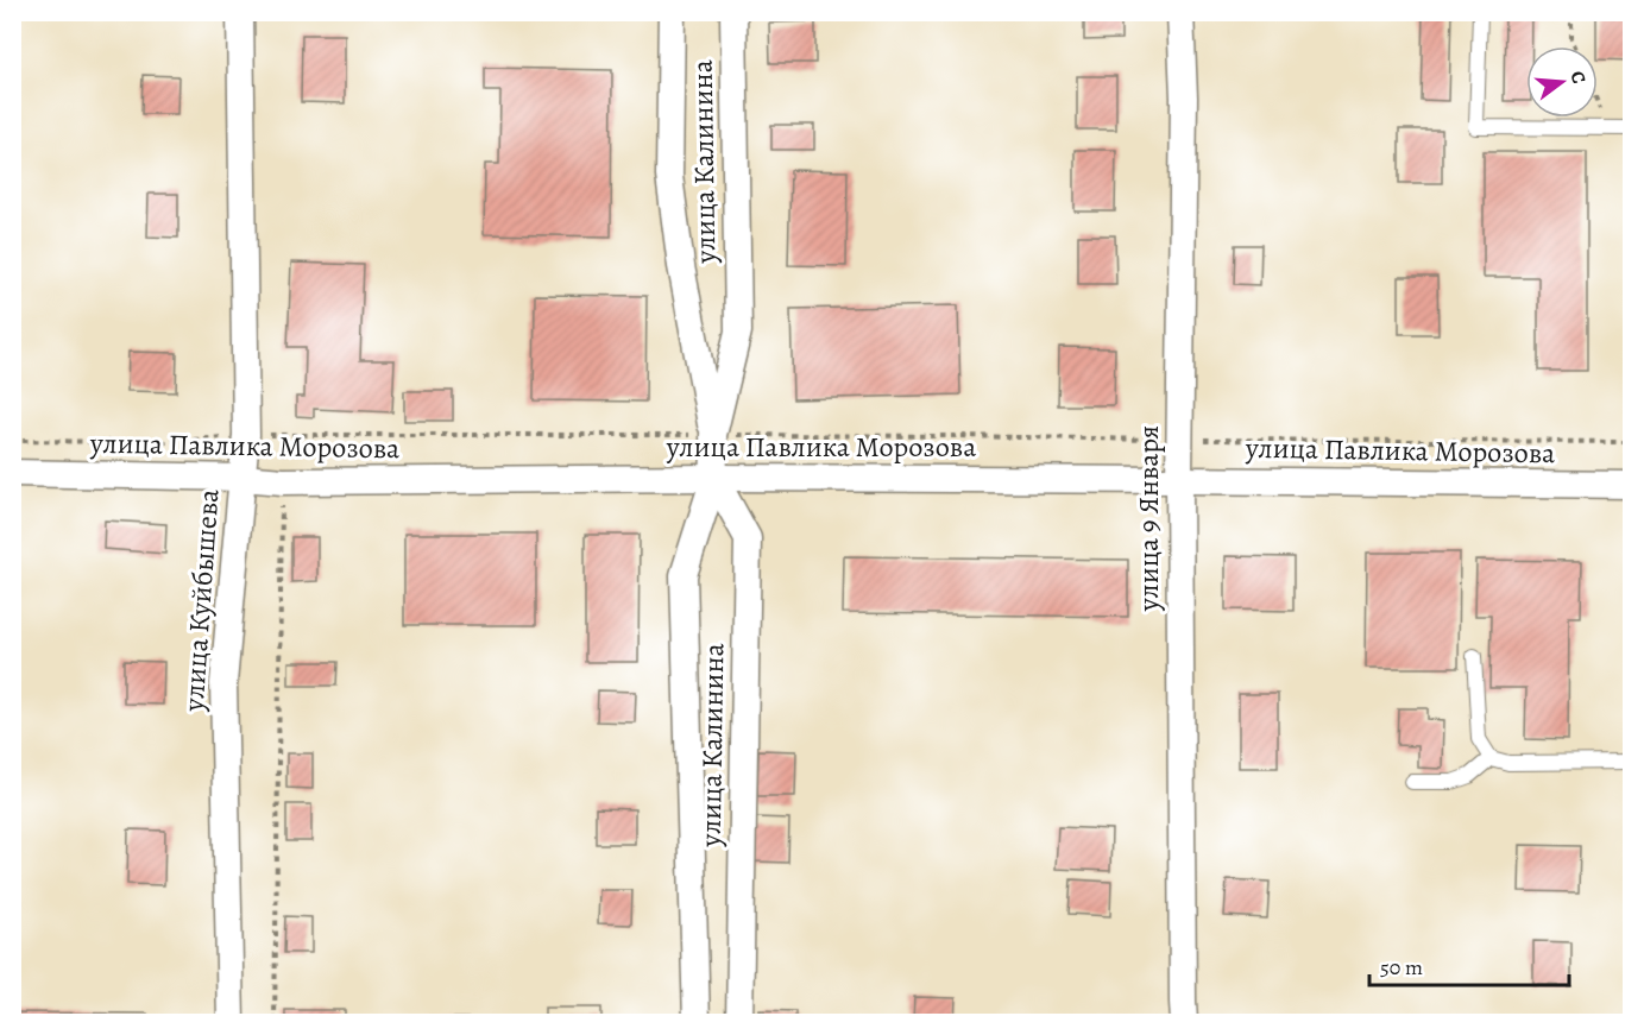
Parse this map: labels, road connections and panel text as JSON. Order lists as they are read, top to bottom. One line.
{"streets":{"street":["улица Калинина","улица Павлика Морозова","улица 9 Января","улица Куйбышева"]},"crossings":[["улица Калинина","улица Павлика Морозова"],["улица Павлика Морозова","улица 9 Января"],["улица Павлика Морозова","улица Куйбышева"]],"scale_bar":"50 m","north":"right"}
